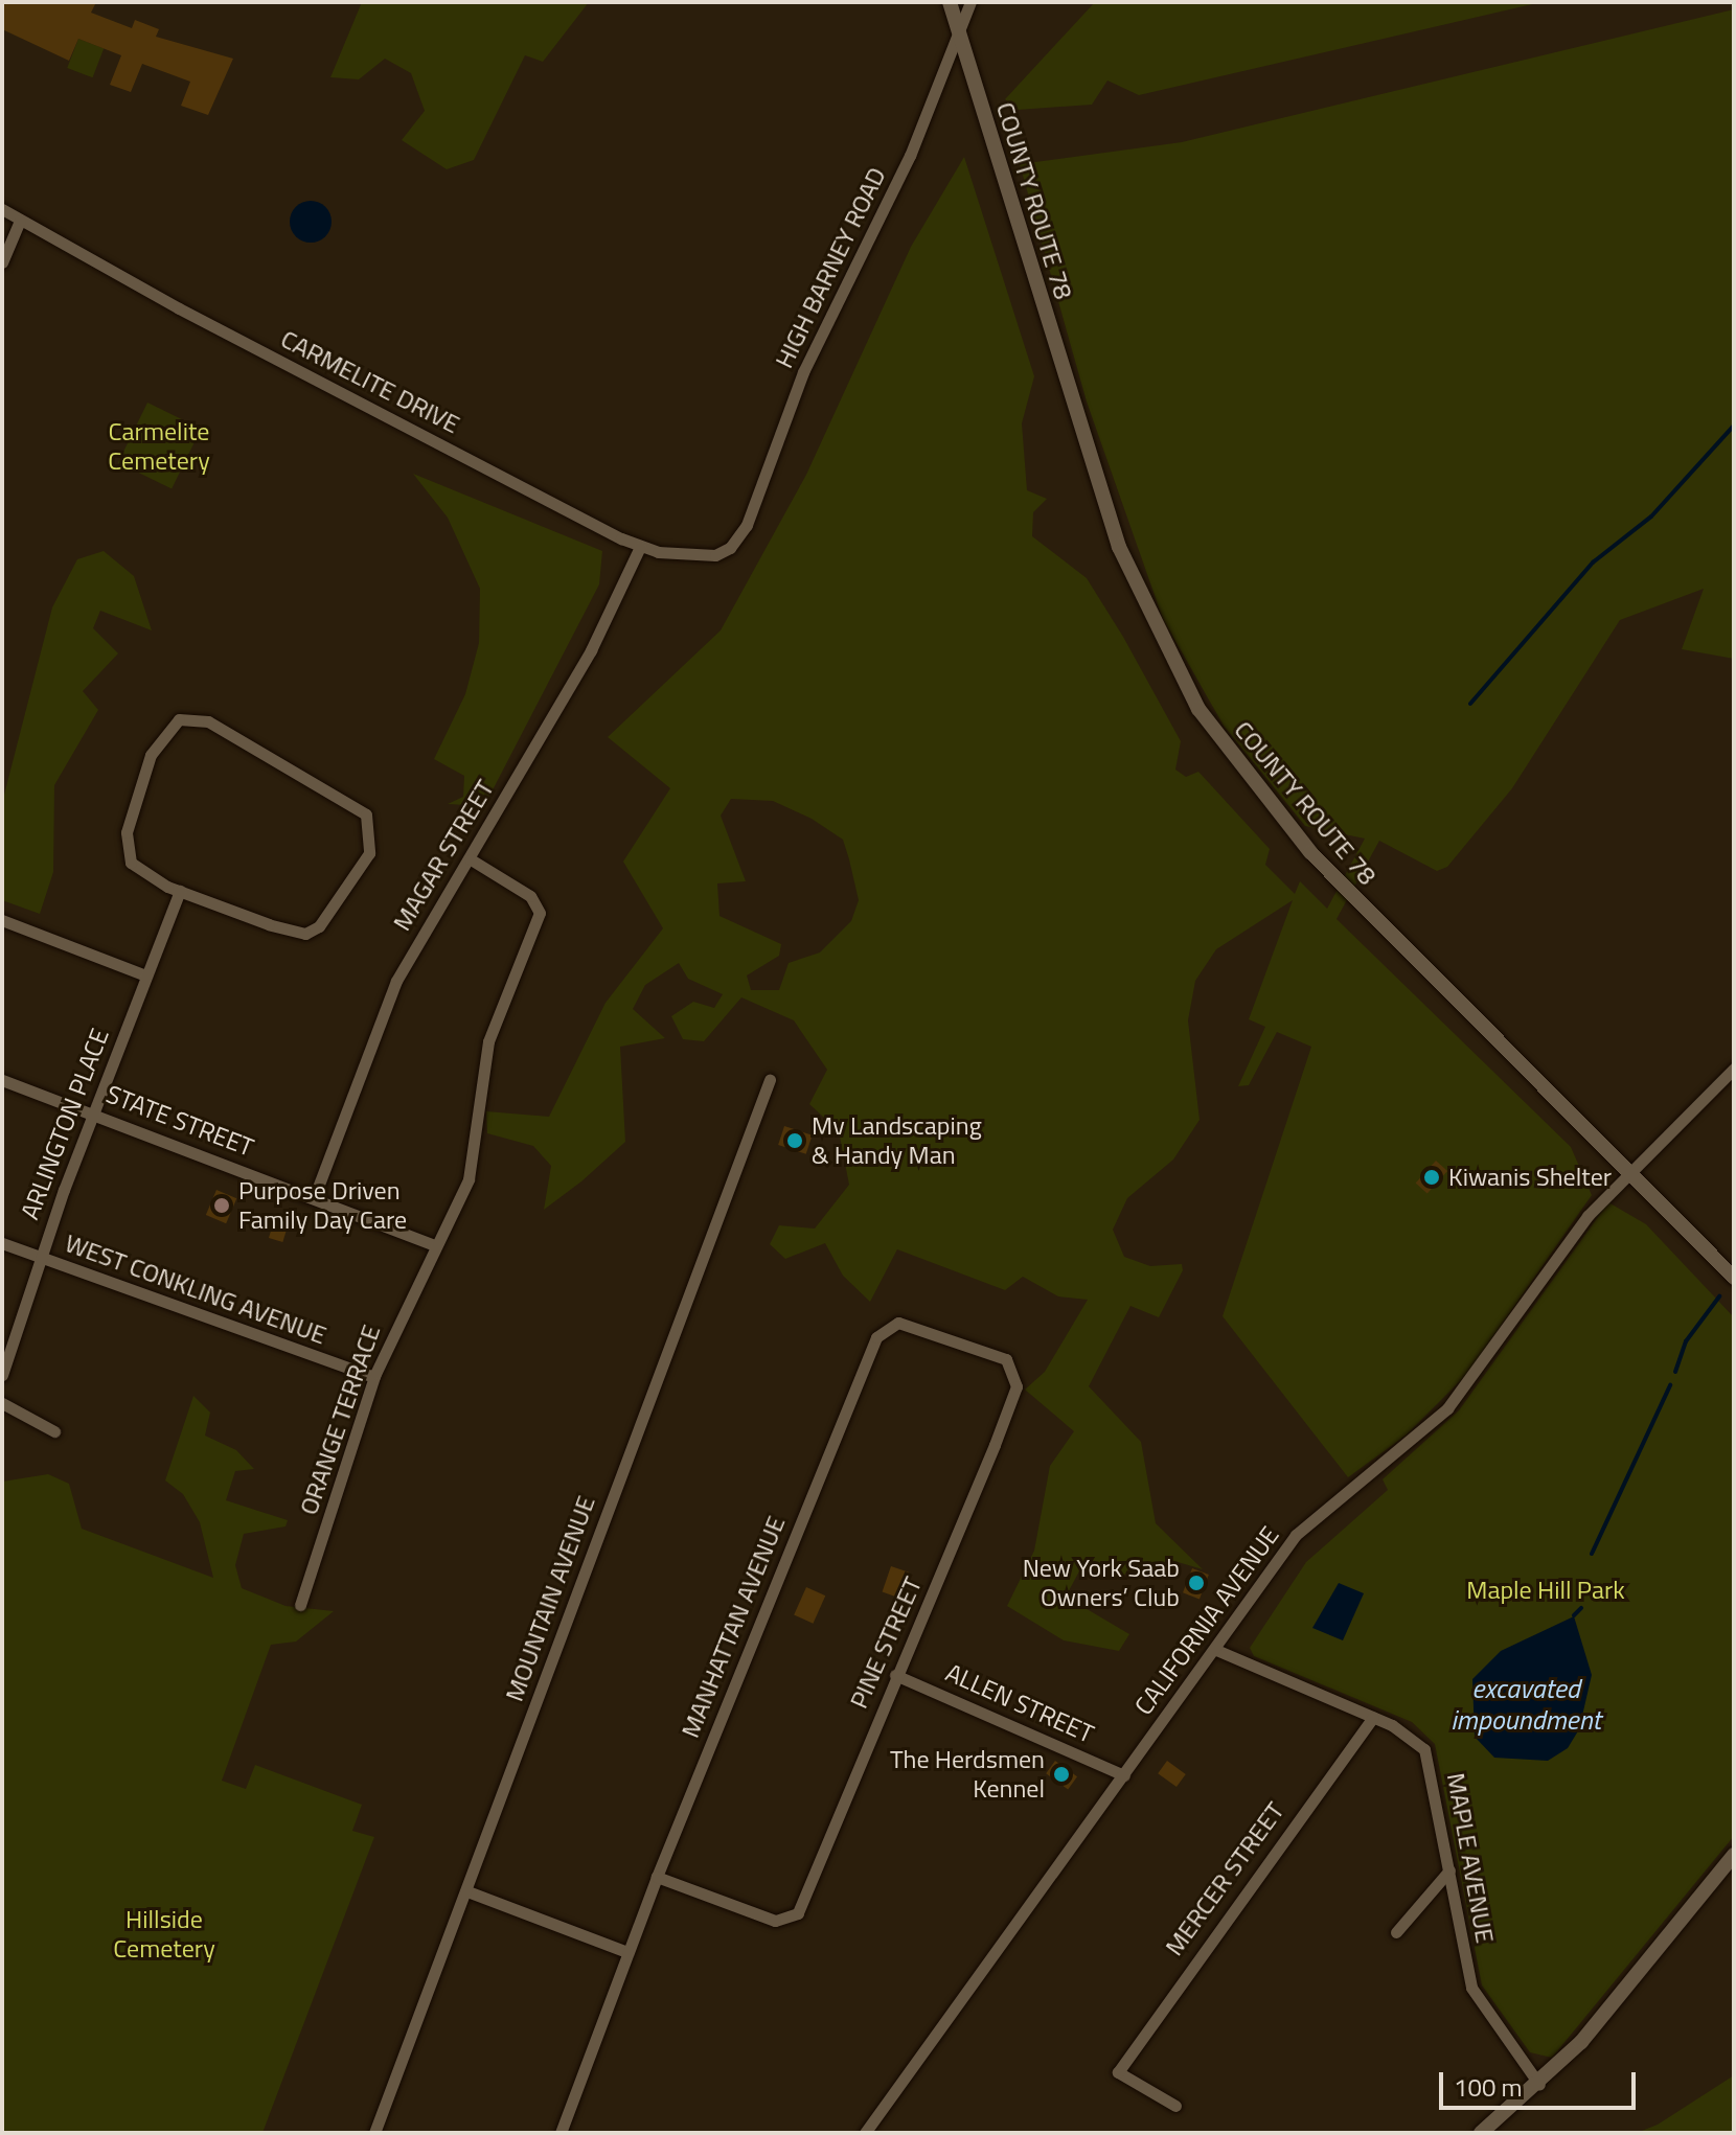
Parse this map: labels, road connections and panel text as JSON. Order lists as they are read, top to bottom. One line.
{"streets":{"street":["COUNTY ROUTE 78","HIGH BARNEY ROAD","CARMELITE DRIVE","MAGAR STREET","STATE STREET","ARLINGTON PLACE","WEST CONKLING AVENUE","ORANGE TERRACE","MOUNTAIN AVENUE","CALIFORNIA AVENUE","MANHATTAN AVENUE","PINE STREET","ALLEN STREET","MAPLE AVENUE","MERCER STREET"]},"crossings":[["COUNTY ROUTE 78","HIGH BARNEY ROAD"],["COUNTY ROUTE 78","CALIFORNIA AVENUE"],["HIGH BARNEY ROAD","CARMELITE DRIVE"],["CARMELITE DRIVE","MAGAR STREET"],["MAGAR STREET","STATE STREET"],["MAGAR STREET","ORANGE TERRACE"],["STATE STREET","ARLINGTON PLACE"],["STATE STREET","ORANGE TERRACE"],["ARLINGTON PLACE","WEST CONKLING AVENUE"],["WEST CONKLING AVENUE","ORANGE TERRACE"],["CALIFORNIA AVENUE","ALLEN STREET"],["CALIFORNIA AVENUE","MAPLE AVENUE"],["MANHATTAN AVENUE","PINE STREET"],["PINE STREET","ALLEN STREET"],["MAPLE AVENUE","MERCER STREET"]],"water":["excavated impoundment"],"parks":["Carmelite Cemetery","Maple Hill Park","Hillside Cemetery"],"places":["Mv Landscaping & Handy Man","Kiwanis Shelter","Purpose Driven Family Day Care","New York Saab Owners’ Club","The Herdsmen Kennel"],"scale_bar":"100 m"}
